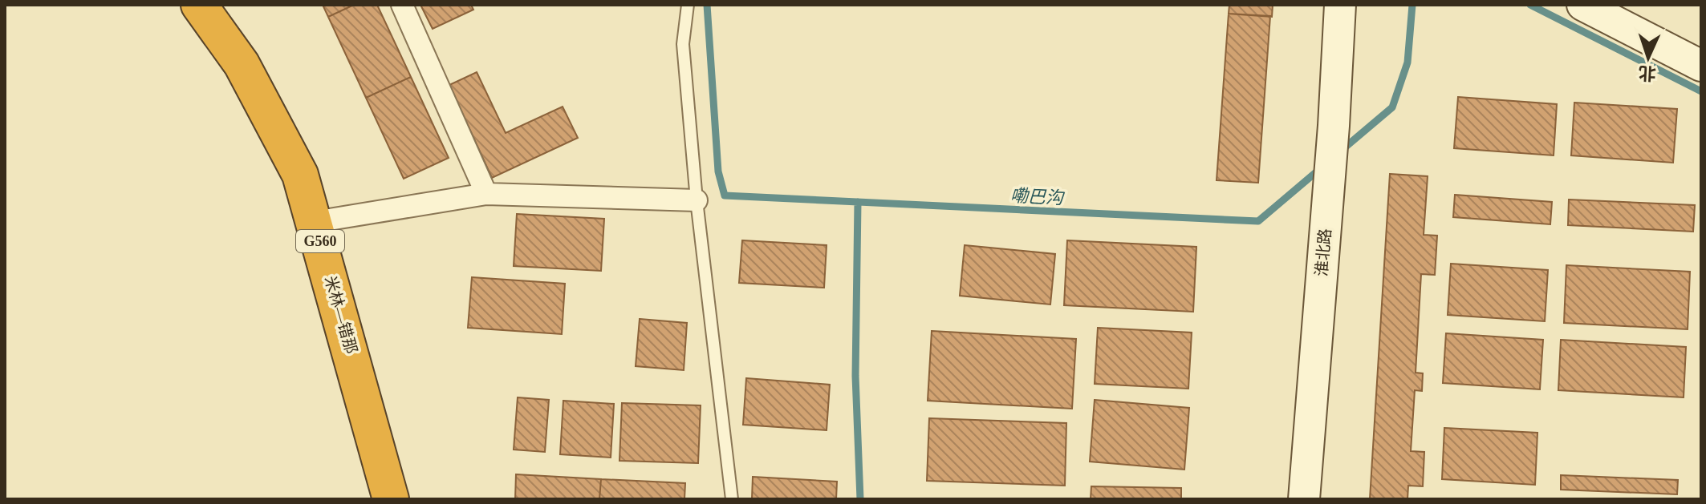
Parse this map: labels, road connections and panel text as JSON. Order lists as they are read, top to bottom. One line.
{"streets":{"highway":["G560","米林—错那"],"street":["淮北路"]},"water":["嘞巴沟"],"north":"bottom"}
